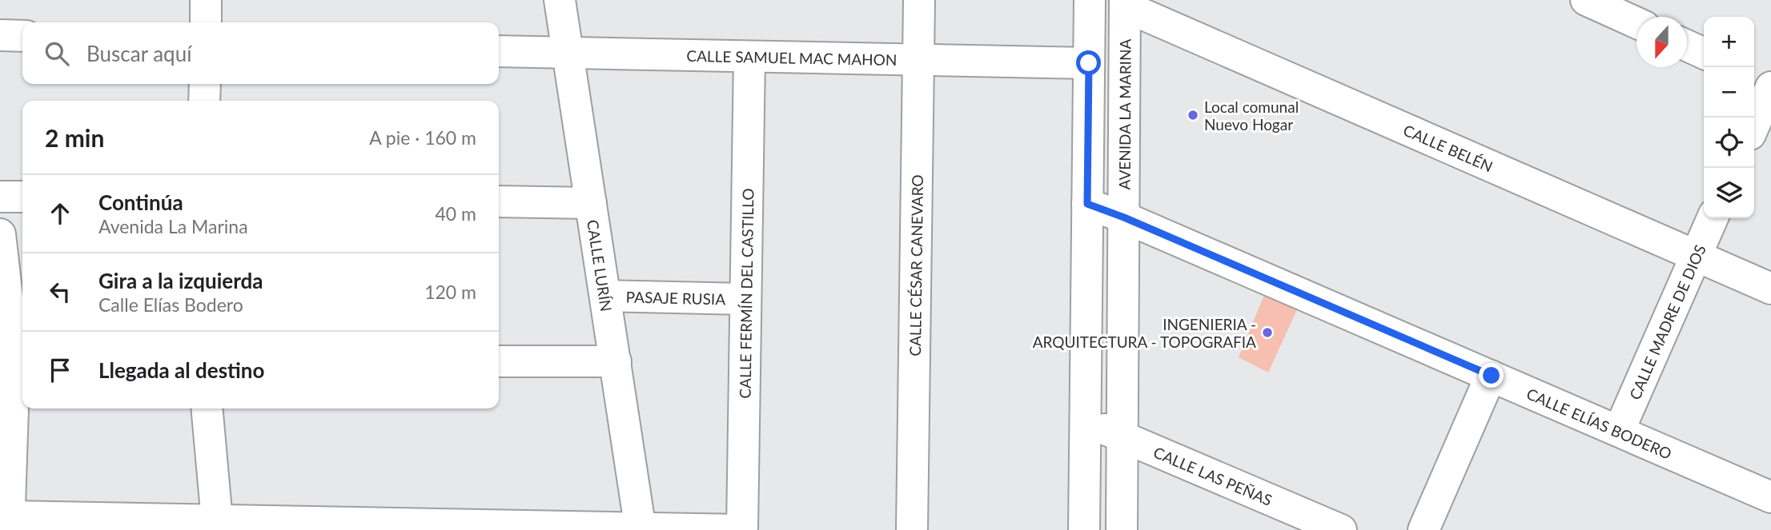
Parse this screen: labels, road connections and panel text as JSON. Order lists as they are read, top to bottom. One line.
{"streets":{"street":["CALLE SAMUEL MAC MAHON","AVENIDA LA MARINA","CALLE BELÉN","CALLE LURÍN","CALLE CÉSAR CANEVARO","CALLE FERMÍN DEL CASTILLO","PASAJE RUSIA","CALLE MADRE DE DIOS","CALLE ELÍAS BODERO","CALLE LAS PEÑAS"]},"crossings":[["CALLE SAMUEL MAC MAHON","CALLE LURÍN"],["CALLE SAMUEL MAC MAHON","CALLE CÉSAR CANEVARO"],["CALLE SAMUEL MAC MAHON","CALLE FERMÍN DEL CASTILLO"],["AVENIDA LA MARINA","CALLE BELÉN"],["AVENIDA LA MARINA","CALLE ELÍAS BODERO"],["AVENIDA LA MARINA","CALLE LAS PEÑAS"],["CALLE BELÉN","CALLE MADRE DE DIOS"],["CALLE LURÍN","PASAJE RUSIA"],["CALLE FERMÍN DEL CASTILLO","PASAJE RUSIA"],["CALLE MADRE DE DIOS","CALLE ELÍAS BODERO"]],"places":["Local comunal Nuevo Hogar","INGENIERIA - ARQUITECTURA - TOPOGRAFIA"],"north":"bottom","page":{"map_buttons":["+","−"],"search":"Buscar aquí","heading":["2 min","A pie · 160 m"],"list":[["Continúa","Avenida La Marina","40 m"],["Gira a la izquierda","Calle Elías Bodero","120 m"],"Llegada al destino"]}}
